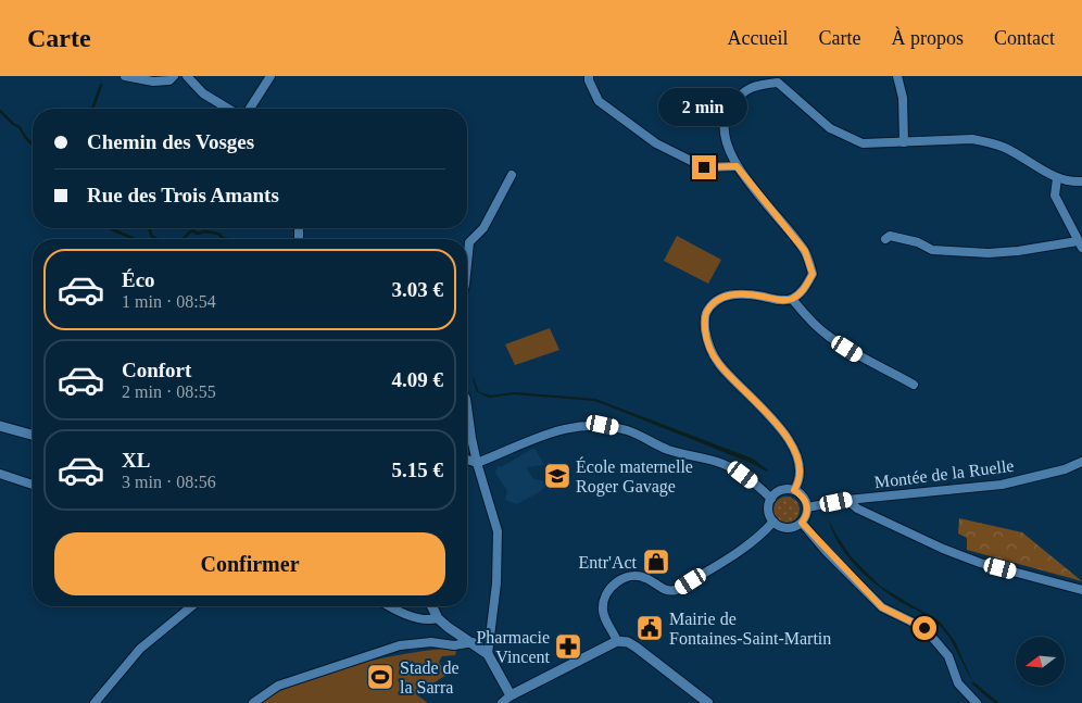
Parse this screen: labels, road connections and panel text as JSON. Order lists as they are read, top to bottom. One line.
{"streets":{"street":["Montée de la Ruelle"]},"places":{"school or university":["École maternelle Roger Gavage"],"shop":["Entr'Act"],"public building":["Mairie de Fontaines-Saint-Martin"],"pharmacy":["Pharmacie Vincent"],"sports":["Stade de la Sarra"]},"north":"left","page":{"header":"Carte","nav":["Accueil","Carte","À propos","Contact"],"bubble":"2 min","banner":["Chemin des Vosges","Rue des Trois Amants"],"list":[{"name":"Éco","note":"1 min · 08:54","value":"3.03 €"},{"name":"Confort","note":"2 min · 08:55","value":"4.09 €"},{"name":"XL","note":"3 min · 08:56","value":"5.15 €"}],"buttons":"Confirmer"}}
